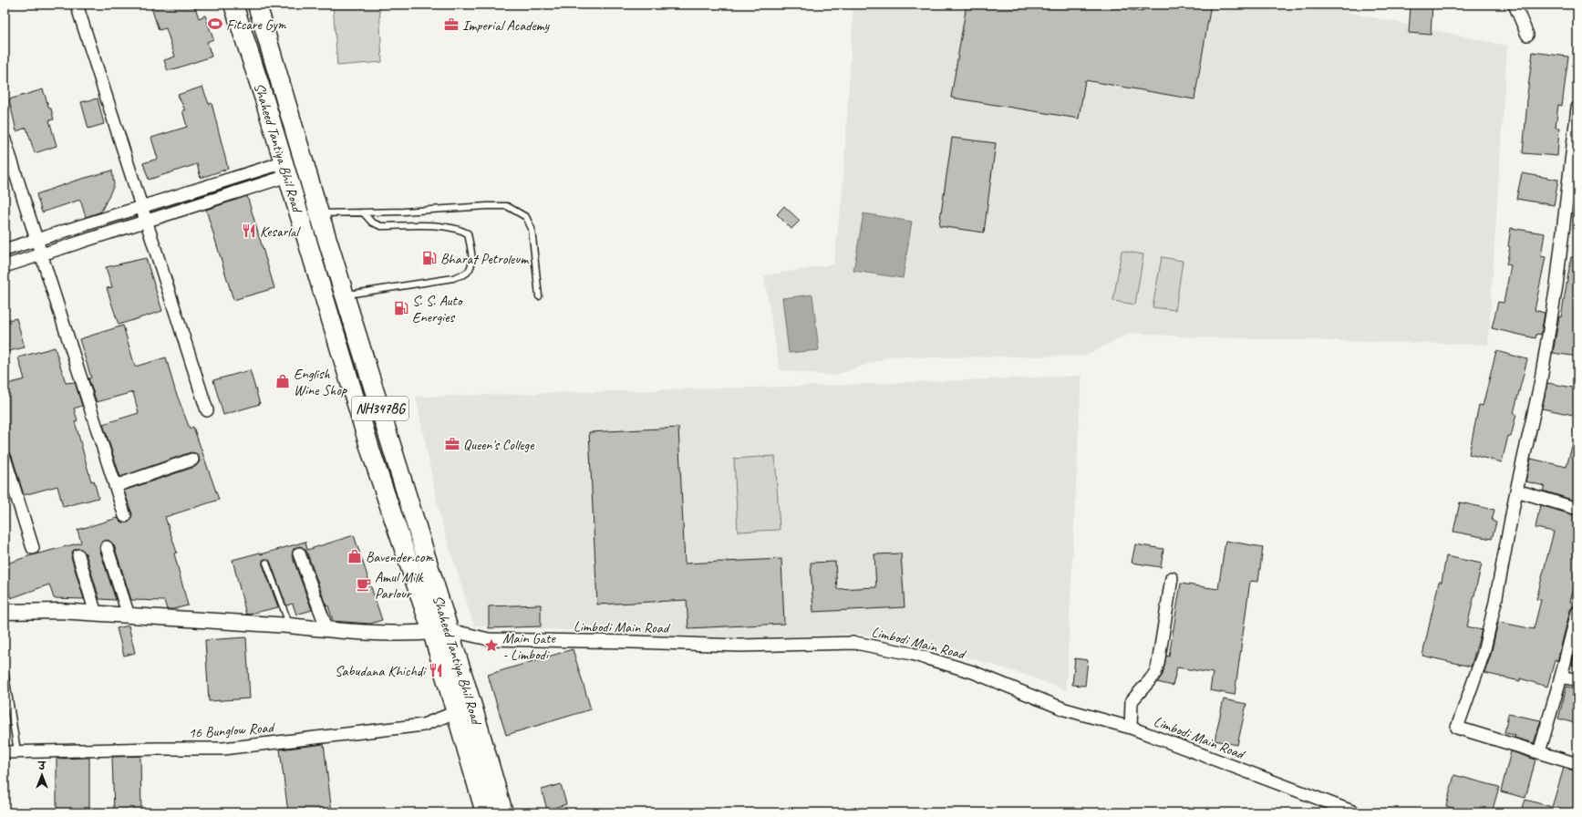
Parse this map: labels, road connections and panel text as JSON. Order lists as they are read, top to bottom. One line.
{"streets":{"main road":["Shaheed Tantiya Bhil Road","NH347BG"],"street":["Limbodi Main Road","16 Bunglow Road"]},"crossings":[["Shaheed Tantiya Bhil Road","Limbodi Main Road"],["Shaheed Tantiya Bhil Road","16 Bunglow Road"]],"places":{"sports":["Fitcare Gym"],"office":["Imperial Academy","Queen's College"],"restaurant":["Kesarlal","Sabudana Khichdi"],"fuel station":["Bharat Petroleum","S. S. Auto Energies"],"shop":["English Wine Shop","Bavender.com"],"cafe":["Amul Milk Parlour"],"place":["Main Gate - Limbodi"]},"north":"top"}
